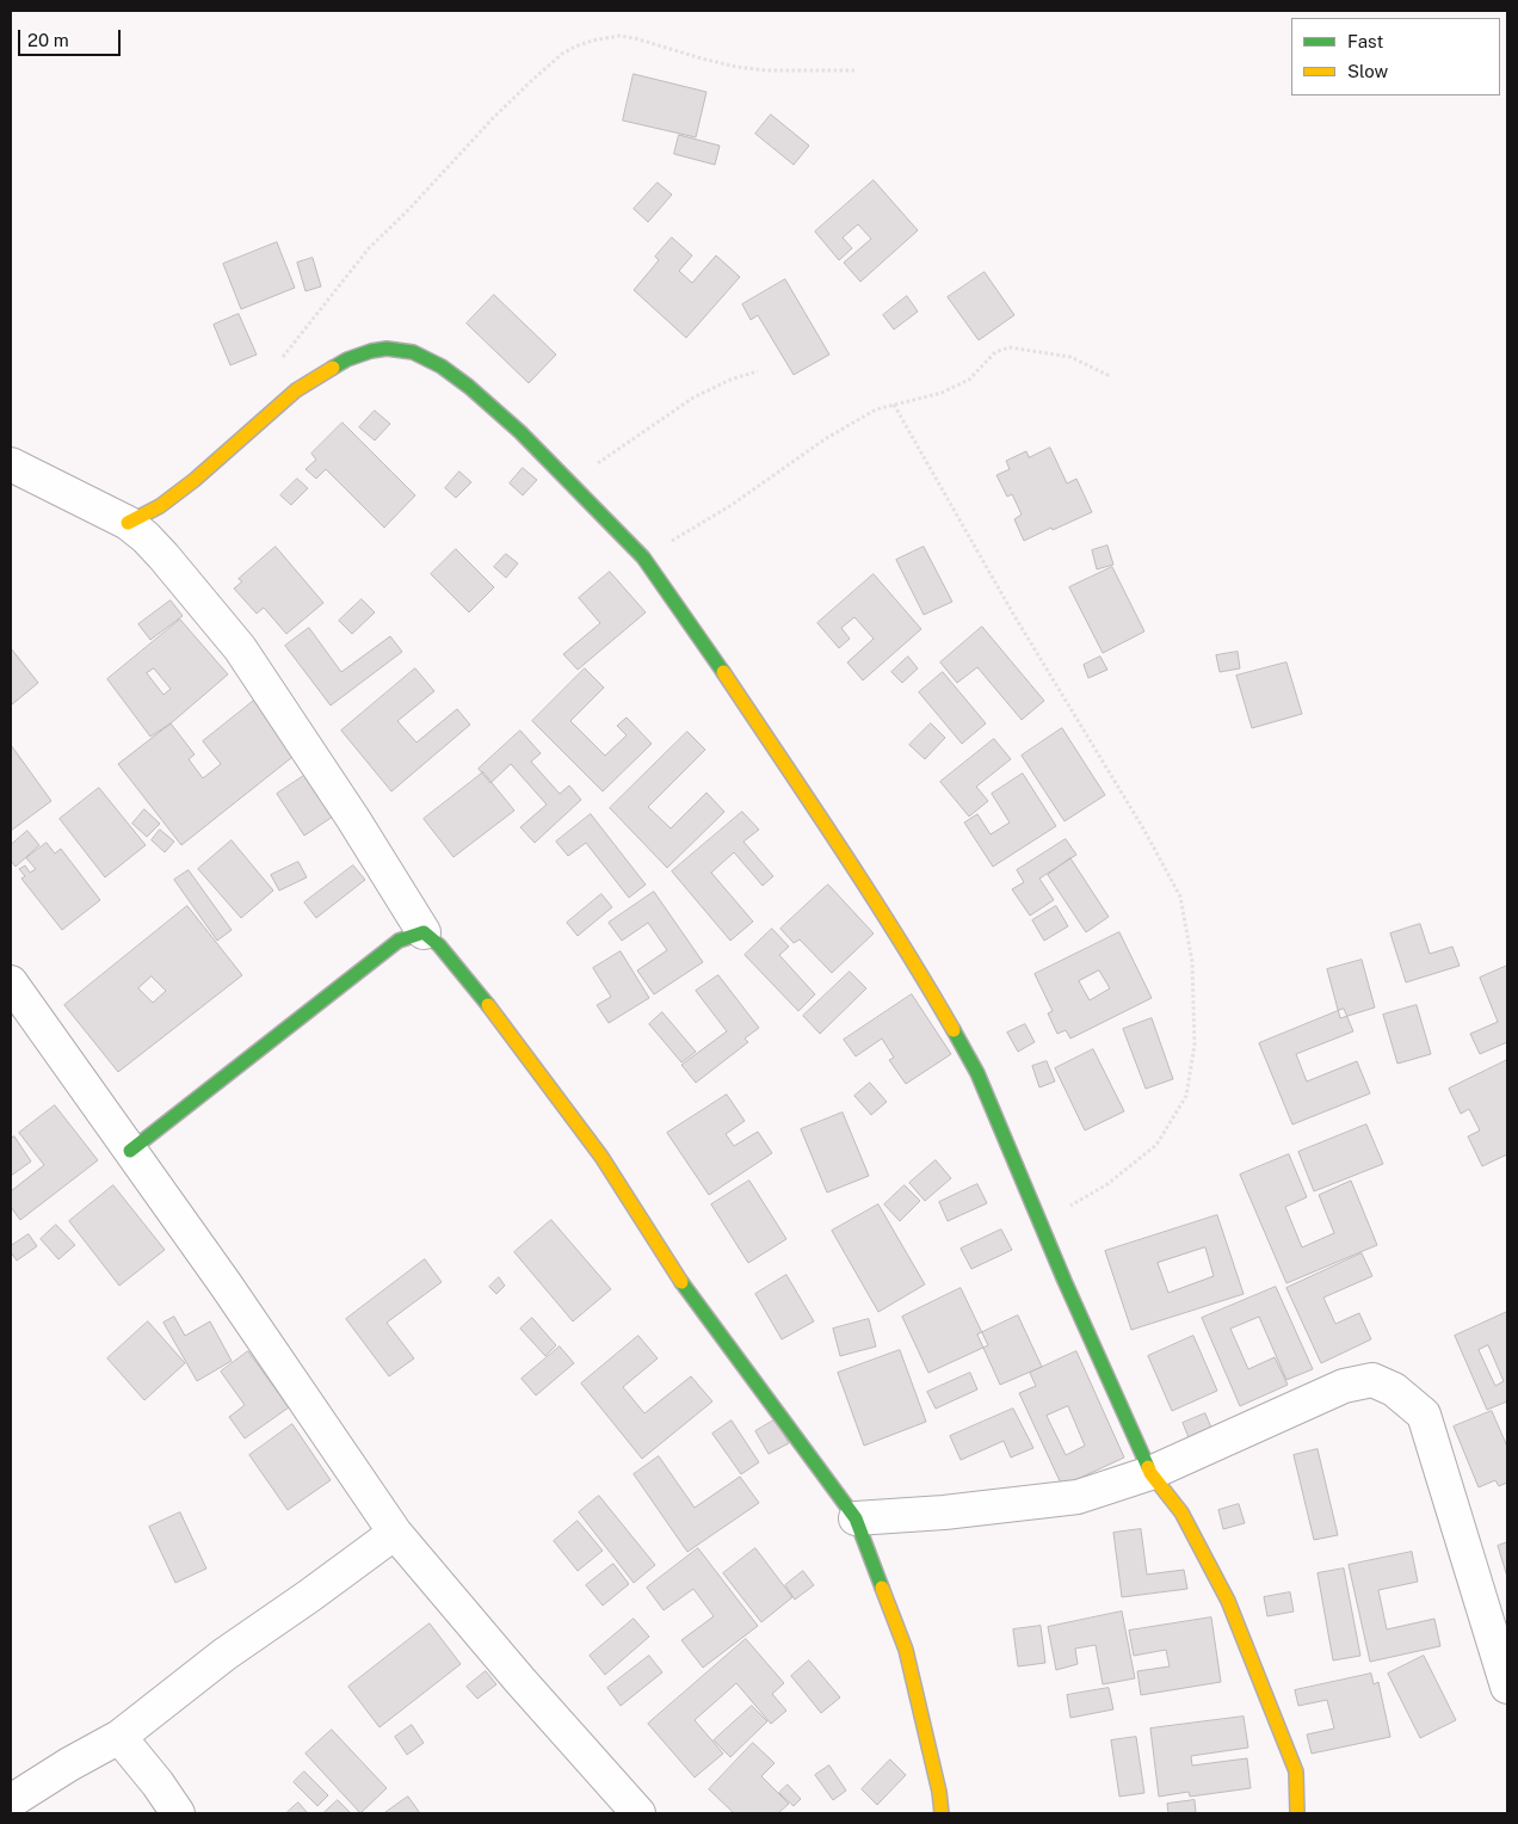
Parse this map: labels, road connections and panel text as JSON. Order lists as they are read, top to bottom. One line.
{"legend":["Fast","Slow"],"scale_bar":"20 m"}
